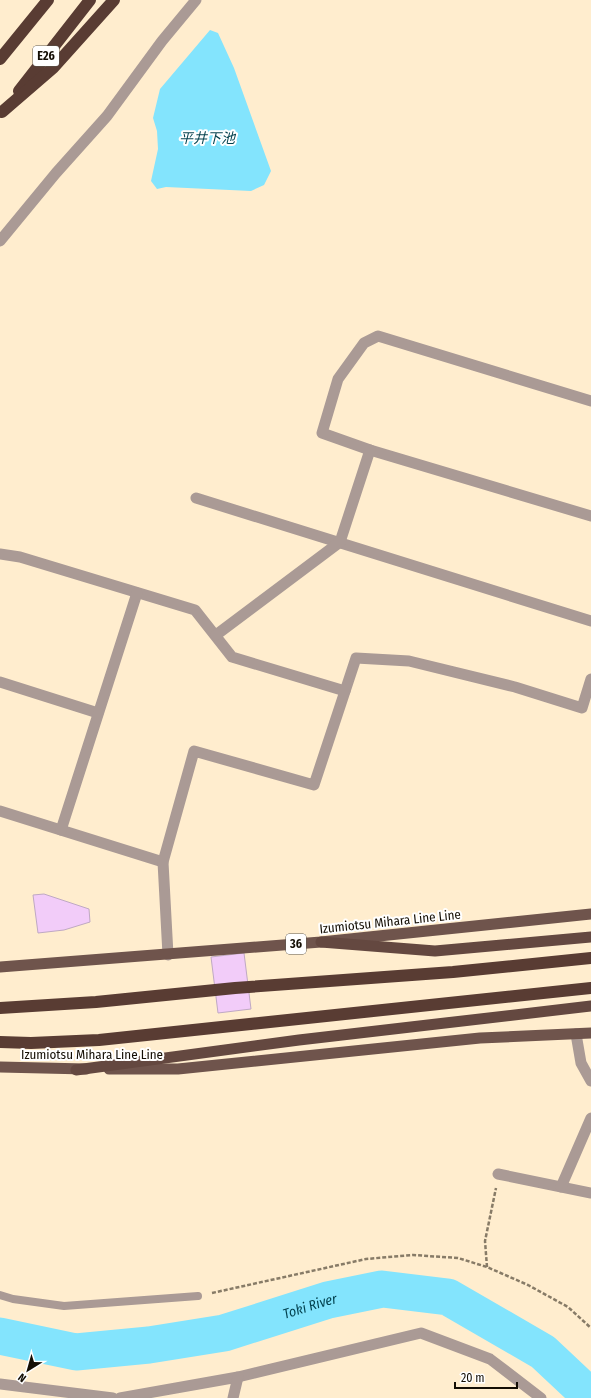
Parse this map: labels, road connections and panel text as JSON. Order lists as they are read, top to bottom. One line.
{"streets":{"highway":["E26"],"main road":["Izumiotsu Mihara Line Line","36"]},"water":["平井下池","Toki River"],"scale_bar":"20 m","north":"bottom left"}
